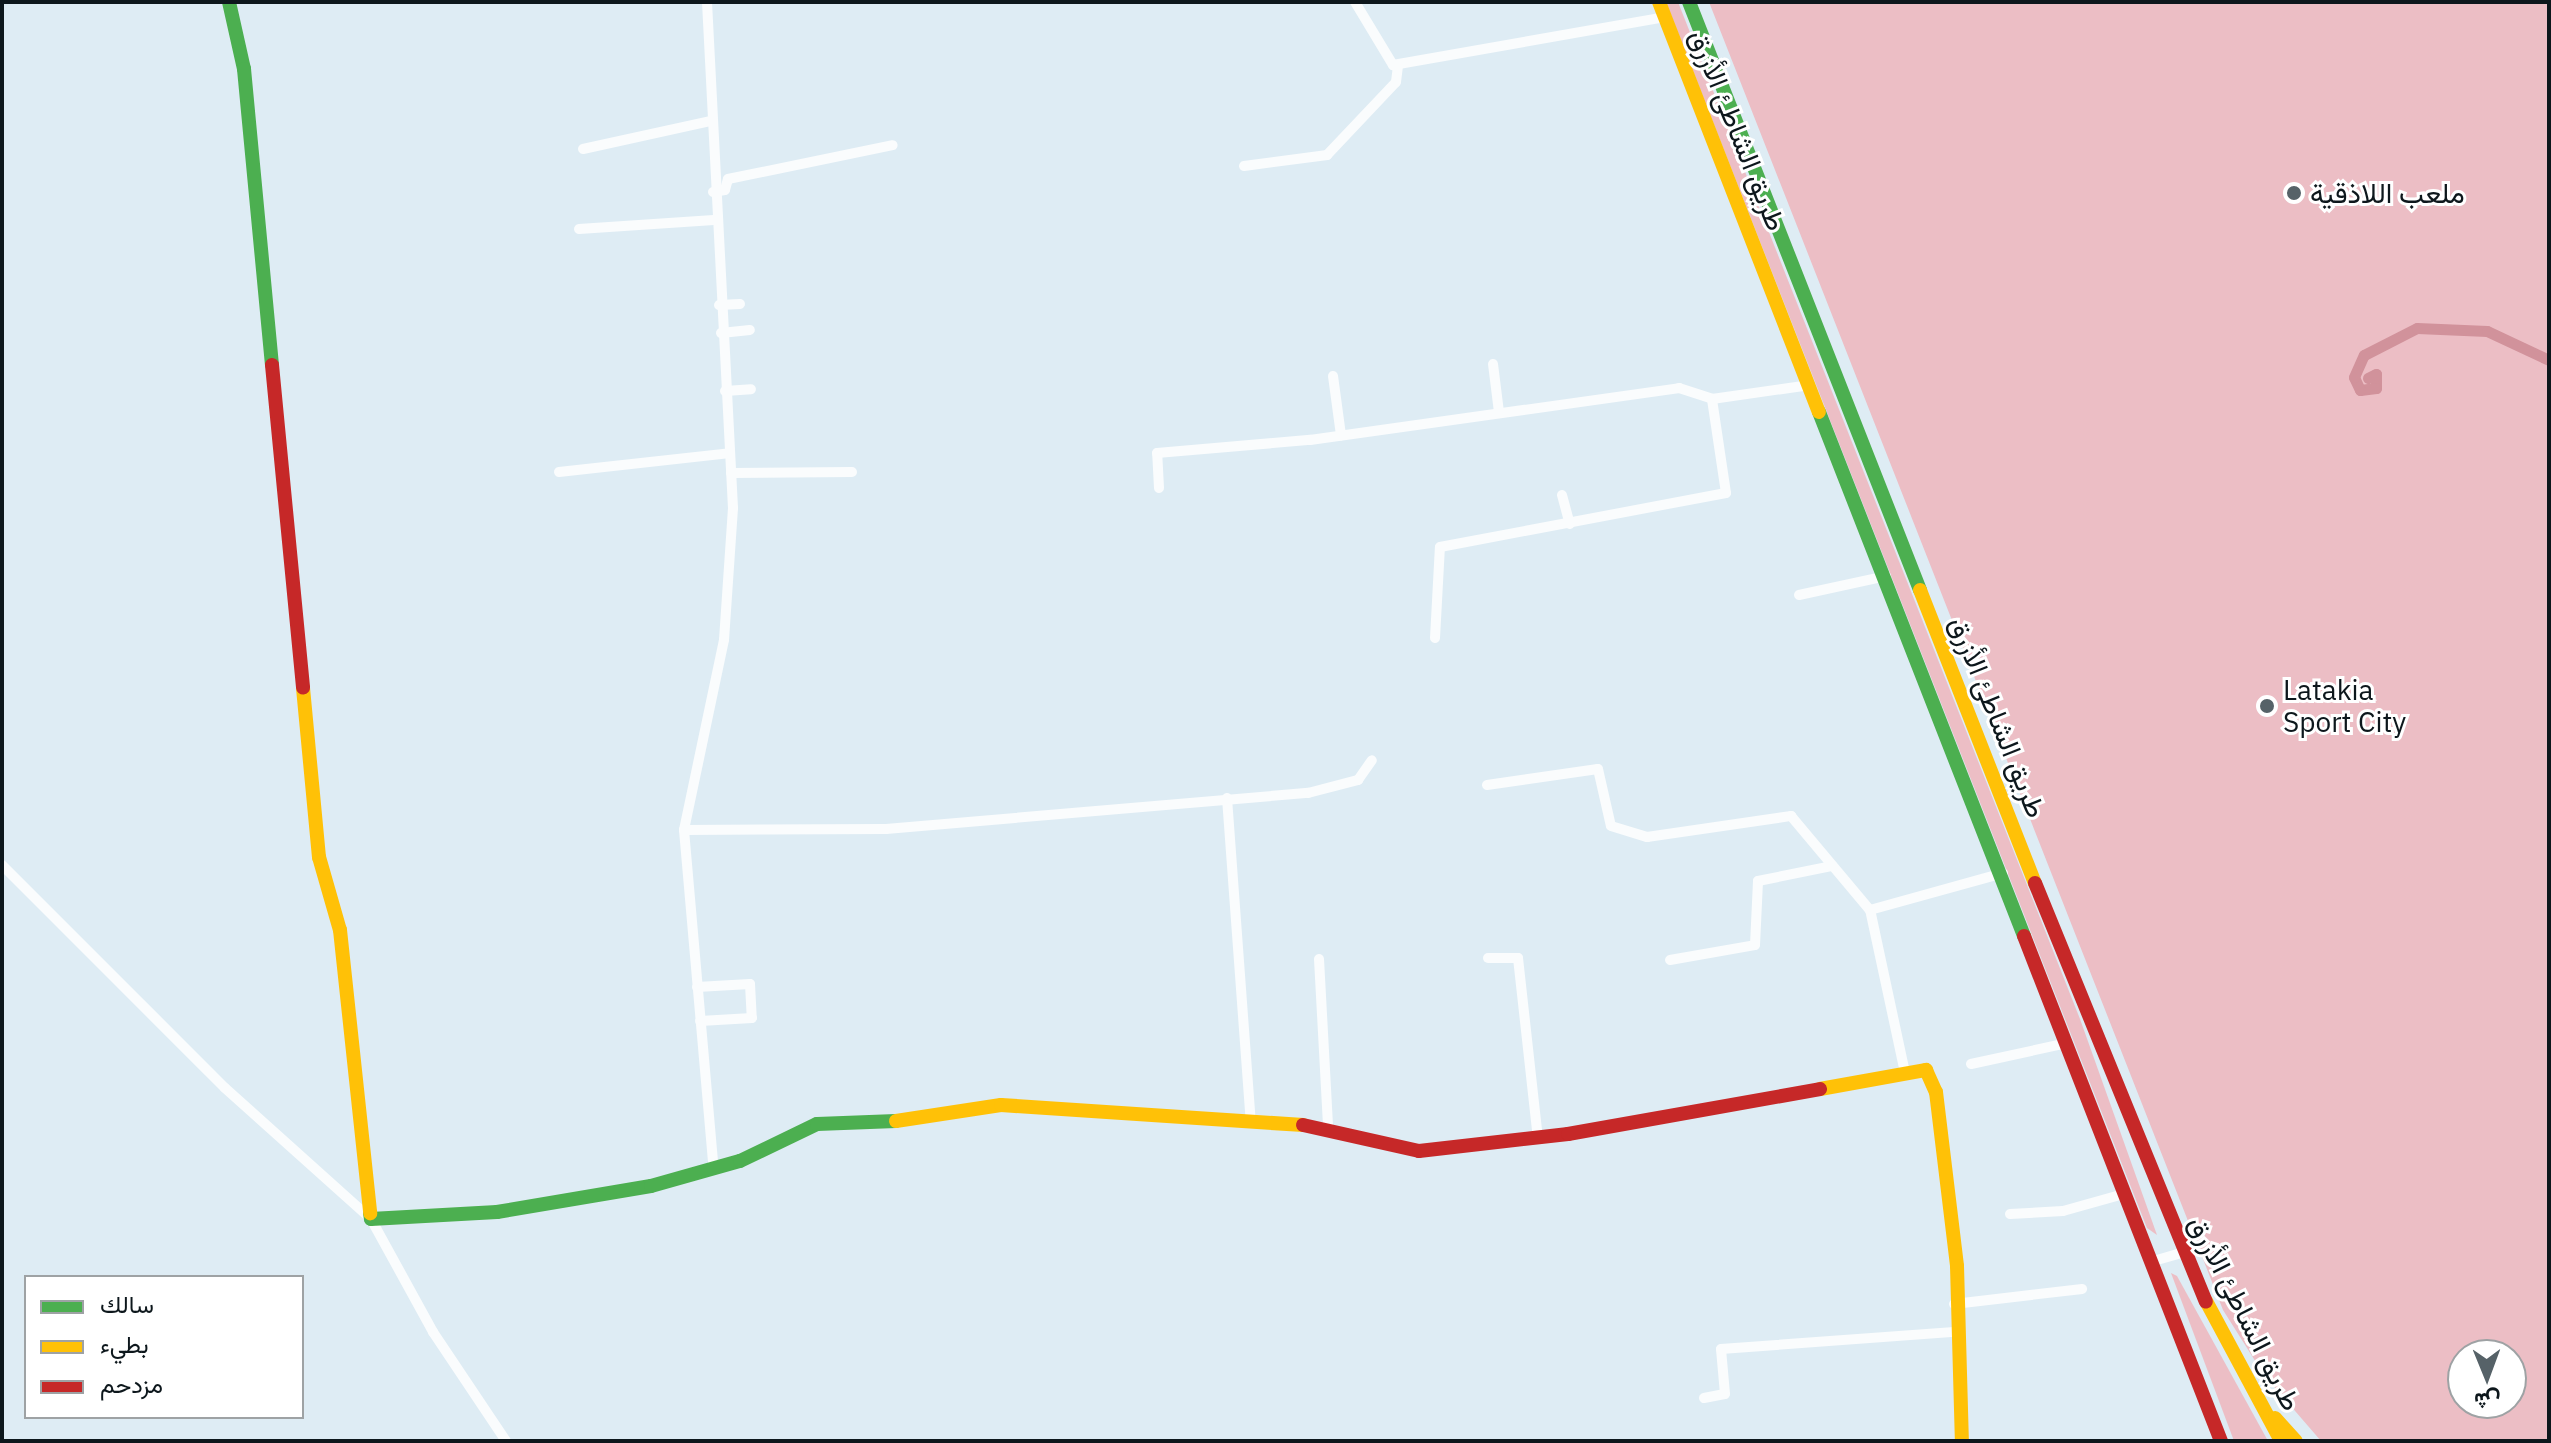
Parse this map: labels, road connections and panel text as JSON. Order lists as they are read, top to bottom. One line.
{"streets":{"street":["طريق الشاطئ الأزرق"]},"places":["ملعب اللاذقية","Latakia Sport City"],"legend":["سالك","بطيء","مزدحم"],"north":"bottom"}
